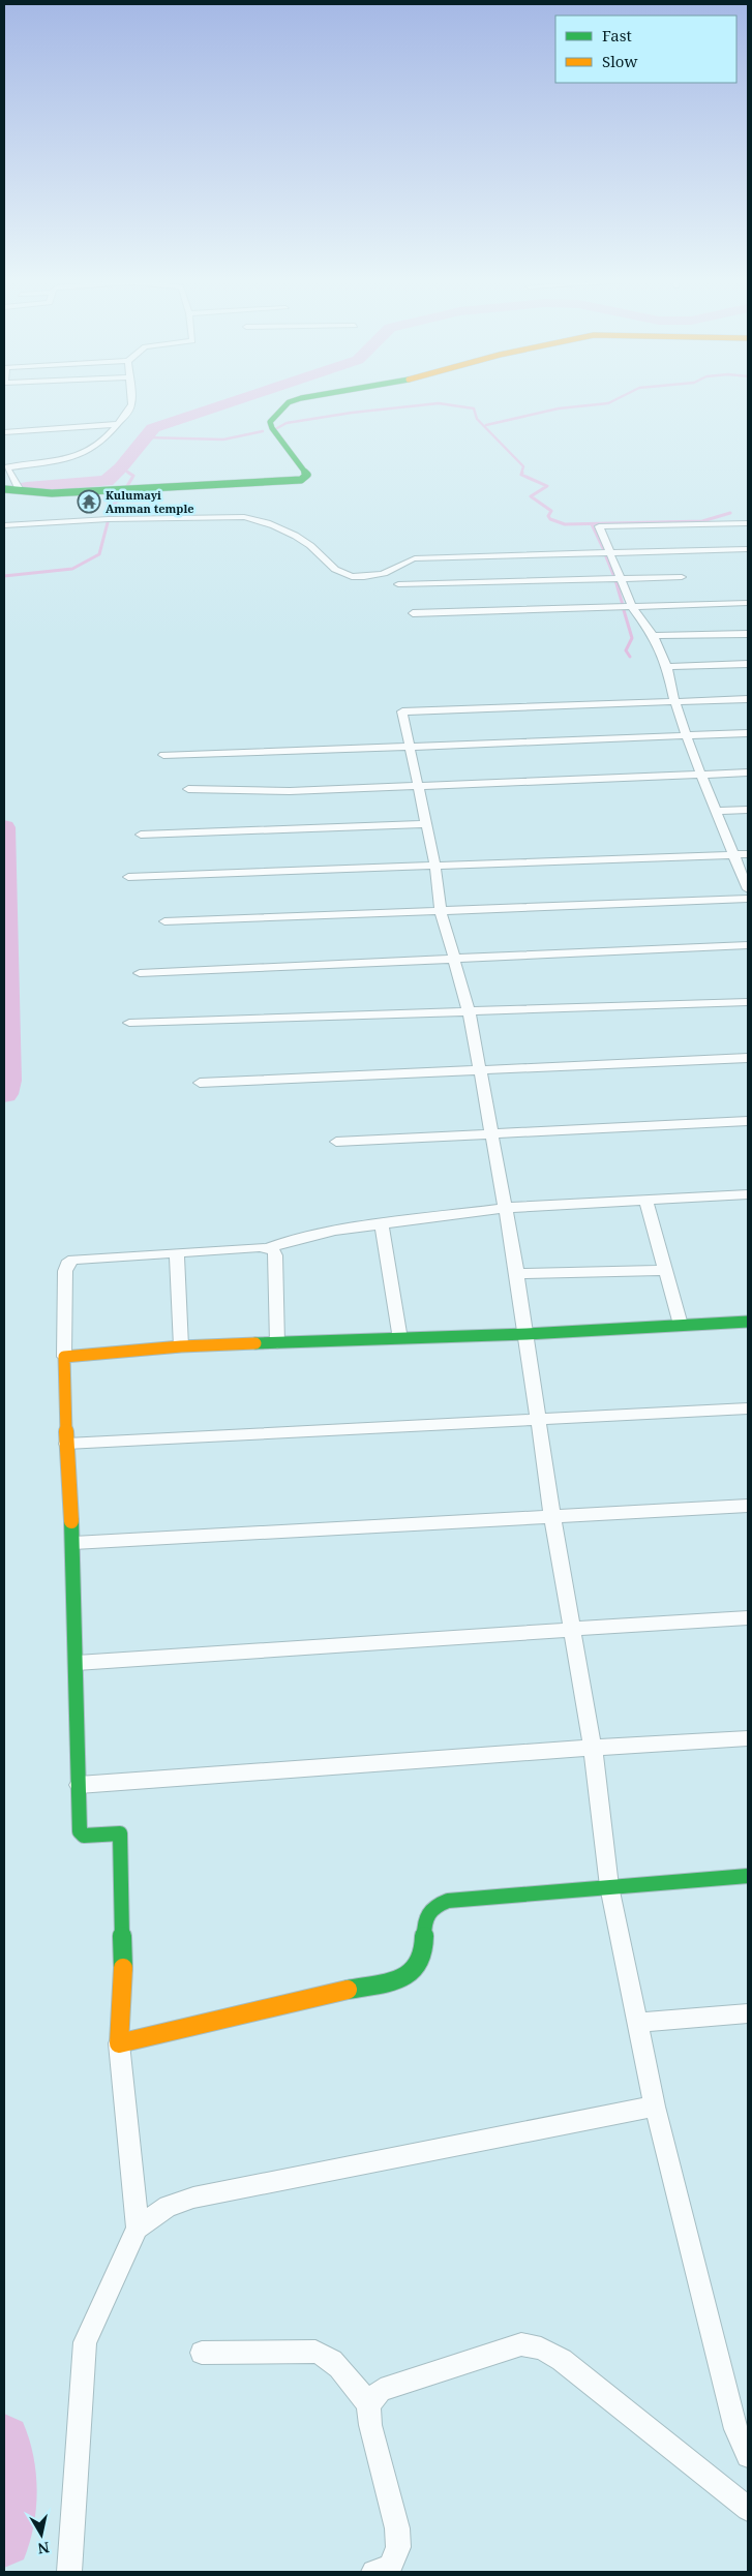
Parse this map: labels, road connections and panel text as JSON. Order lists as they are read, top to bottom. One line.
{"places":{"temple":["Kulumayi Amman temple"]},"legend":["Fast","Slow"],"north":"bottom"}
